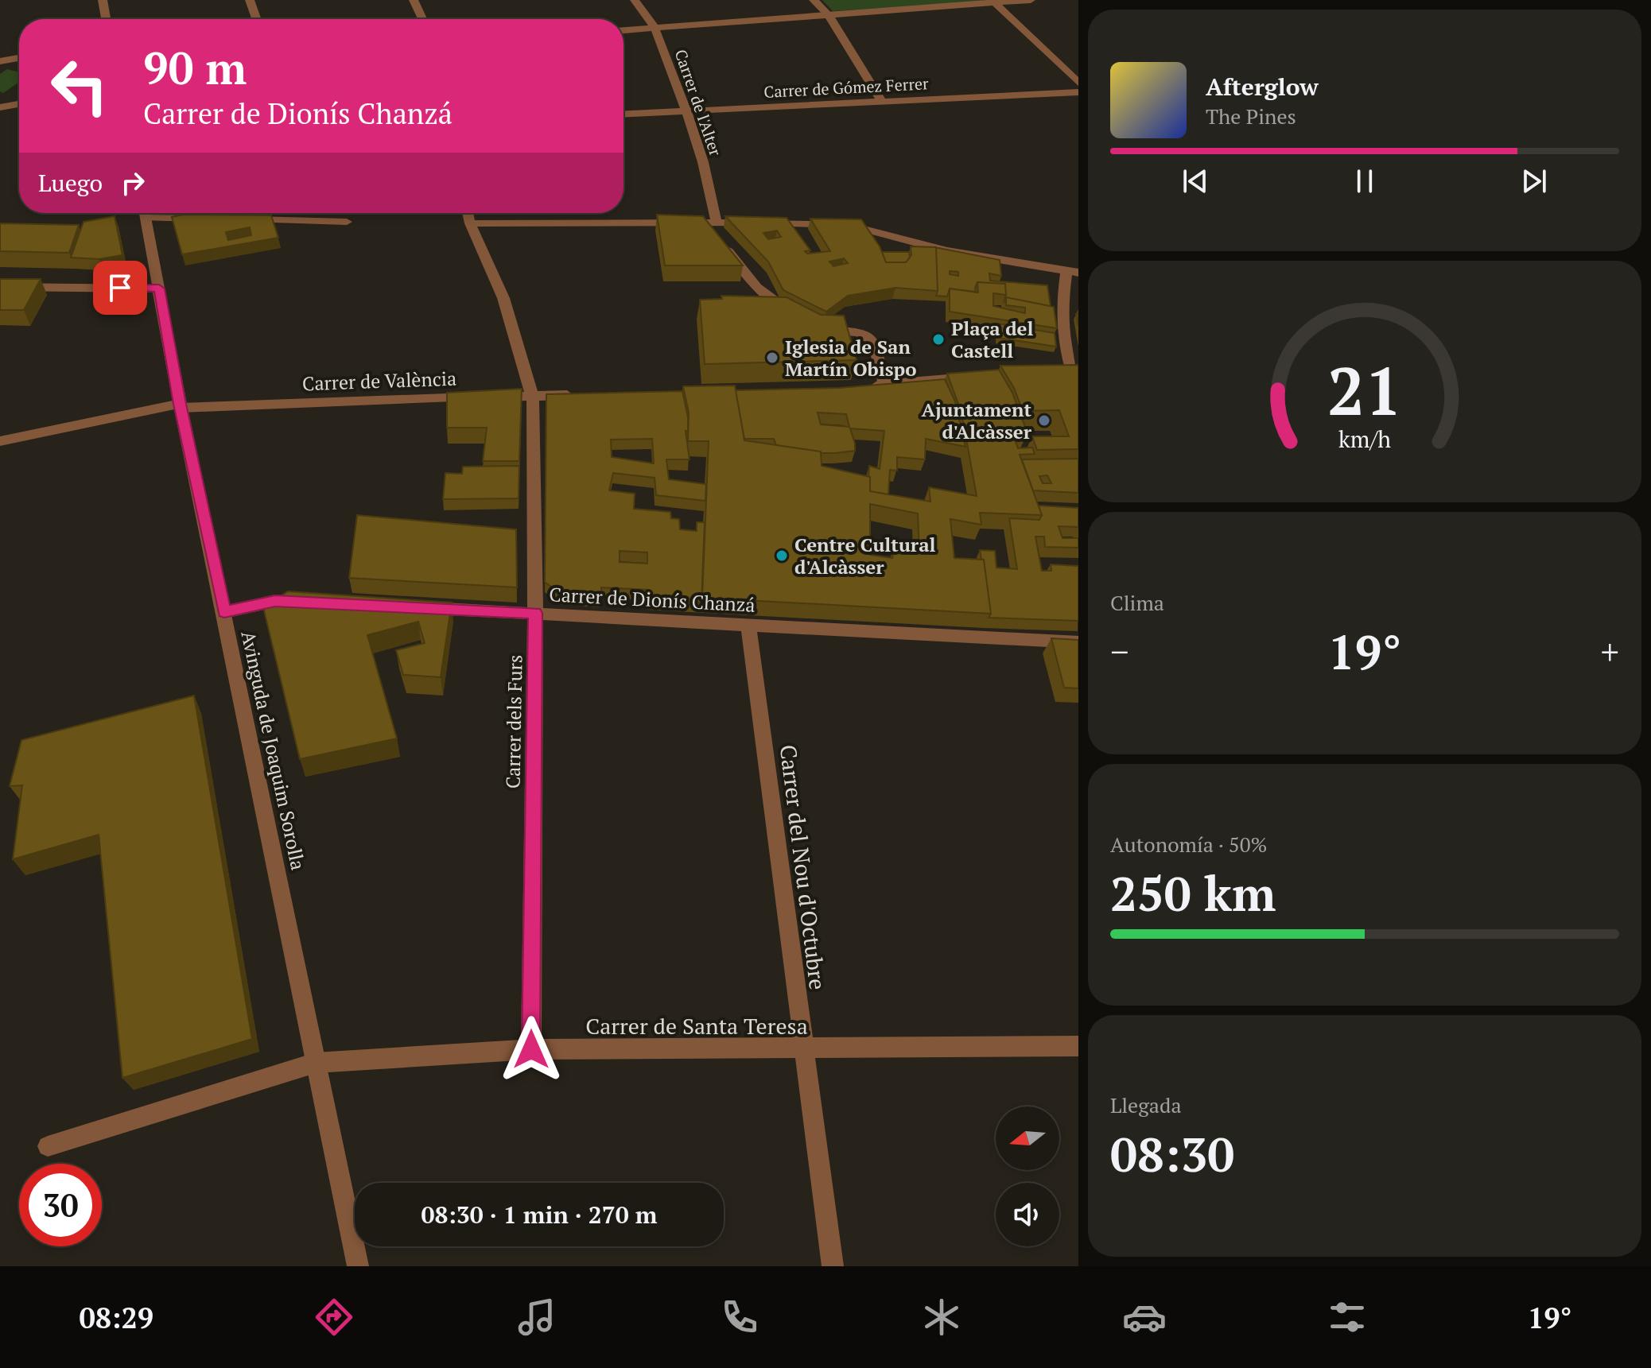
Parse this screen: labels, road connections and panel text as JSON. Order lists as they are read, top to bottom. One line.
{"streets":{"street":["Carrer de Gómez Ferrer","Carrer de l'Alter","Carrer de València","Carrer de Dionís Chanzá","Carrer dels Furs","Avinguda de Joaquim Sorolla","Carrer del Nou d'Octubre","Carrer de Santa Teresa"]},"crossings":[["Carrer de Gómez Ferrer","Carrer de l'Alter"],["Carrer de València","Carrer dels Furs"],["Carrer de València","Avinguda de Joaquim Sorolla"],["Carrer de Dionís Chanzá","Carrer dels Furs"],["Carrer de Dionís Chanzá","Carrer del Nou d'Octubre"],["Carrer dels Furs","Carrer de Santa Teresa"],["Avinguda de Joaquim Sorolla","Carrer de Santa Teresa"],["Carrer del Nou d'Octubre","Carrer de Santa Teresa"]],"places":["Plaça del Castell","Iglesia de San Martín Obispo","Ajuntament d'Alcàsser","Centre Cultural d'Alcàsser"],"north":"left","page":{"turn":["90 m","Carrer de Dionís Chanzá"],"song":["Afterglow","The Pines"],"then":"Luego","tile":["Clima",["Autonomía · 50%","250 km"],["Llegada","08:30"]],"heat":["−","19°","+"],"limit":"30","trip":"08:30 · 1 min · 270 m","tabs":["08:29","19°"],"gauge":["21","km/h"]}}
